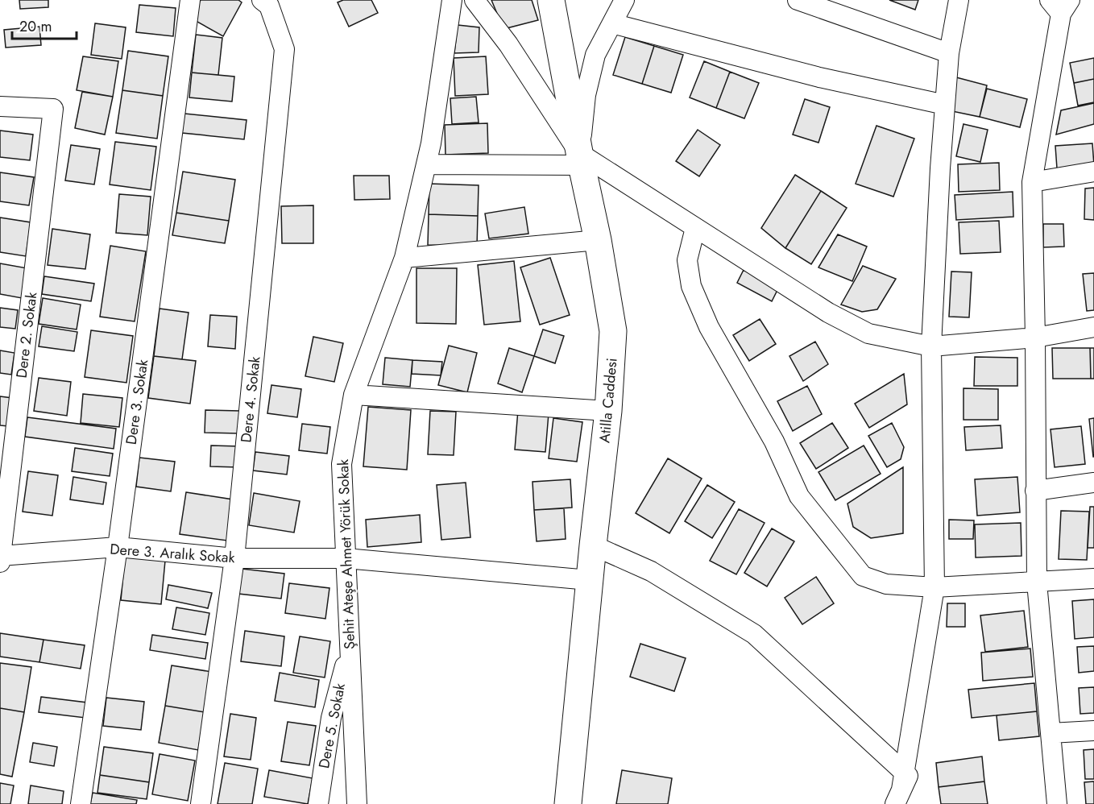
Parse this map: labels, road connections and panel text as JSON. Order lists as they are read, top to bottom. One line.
{"streets":{"street":["Dere 2. Sokak","Dere 4. Sokak","Atilla Caddesi","Dere 3. Sokak","Dere 3. Aralık Sokak","Şehit Ateşe Ahmet Yörük Sokak","Dere 5. Sokak"]},"crossings":[["Dere 2. Sokak","Dere 3. Aralık Sokak"],["Dere 4. Sokak","Dere 3. Aralık Sokak"],["Atilla Caddesi","Dere 3. Aralık Sokak"],["Dere 3. Sokak","Dere 3. Aralık Sokak"],["Dere 3. Aralık Sokak","Şehit Ateşe Ahmet Yörük Sokak"],["Şehit Ateşe Ahmet Yörük Sokak","Dere 5. Sokak"]],"scale_bar":"20 m"}
